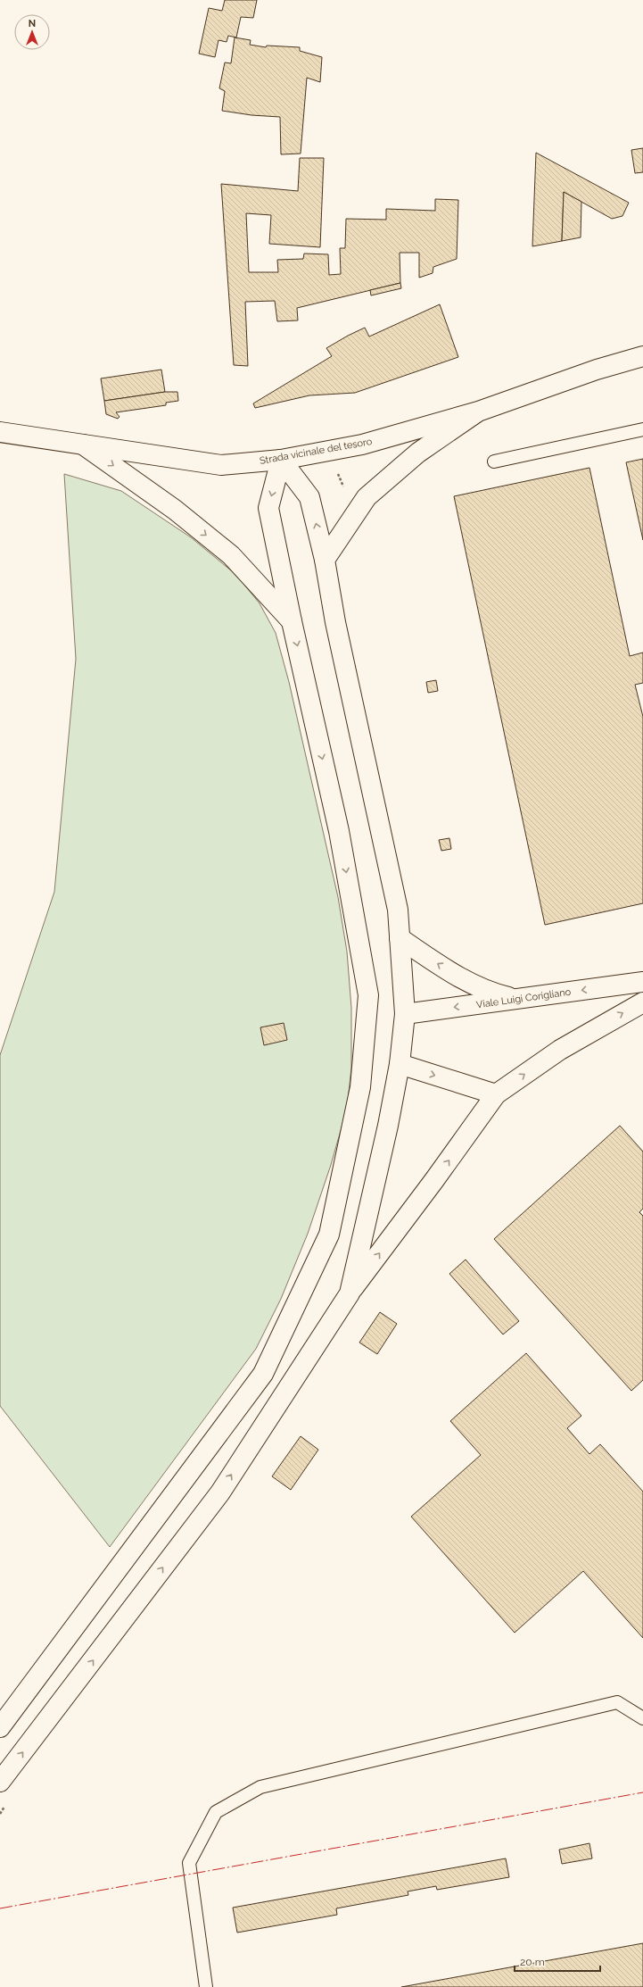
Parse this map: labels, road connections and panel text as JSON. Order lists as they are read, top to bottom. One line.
{"streets":{"street":["Strada vicinale del tesoro","Viale Luigi Corigliano"]},"scale_bar":"20 m","north":"top"}
